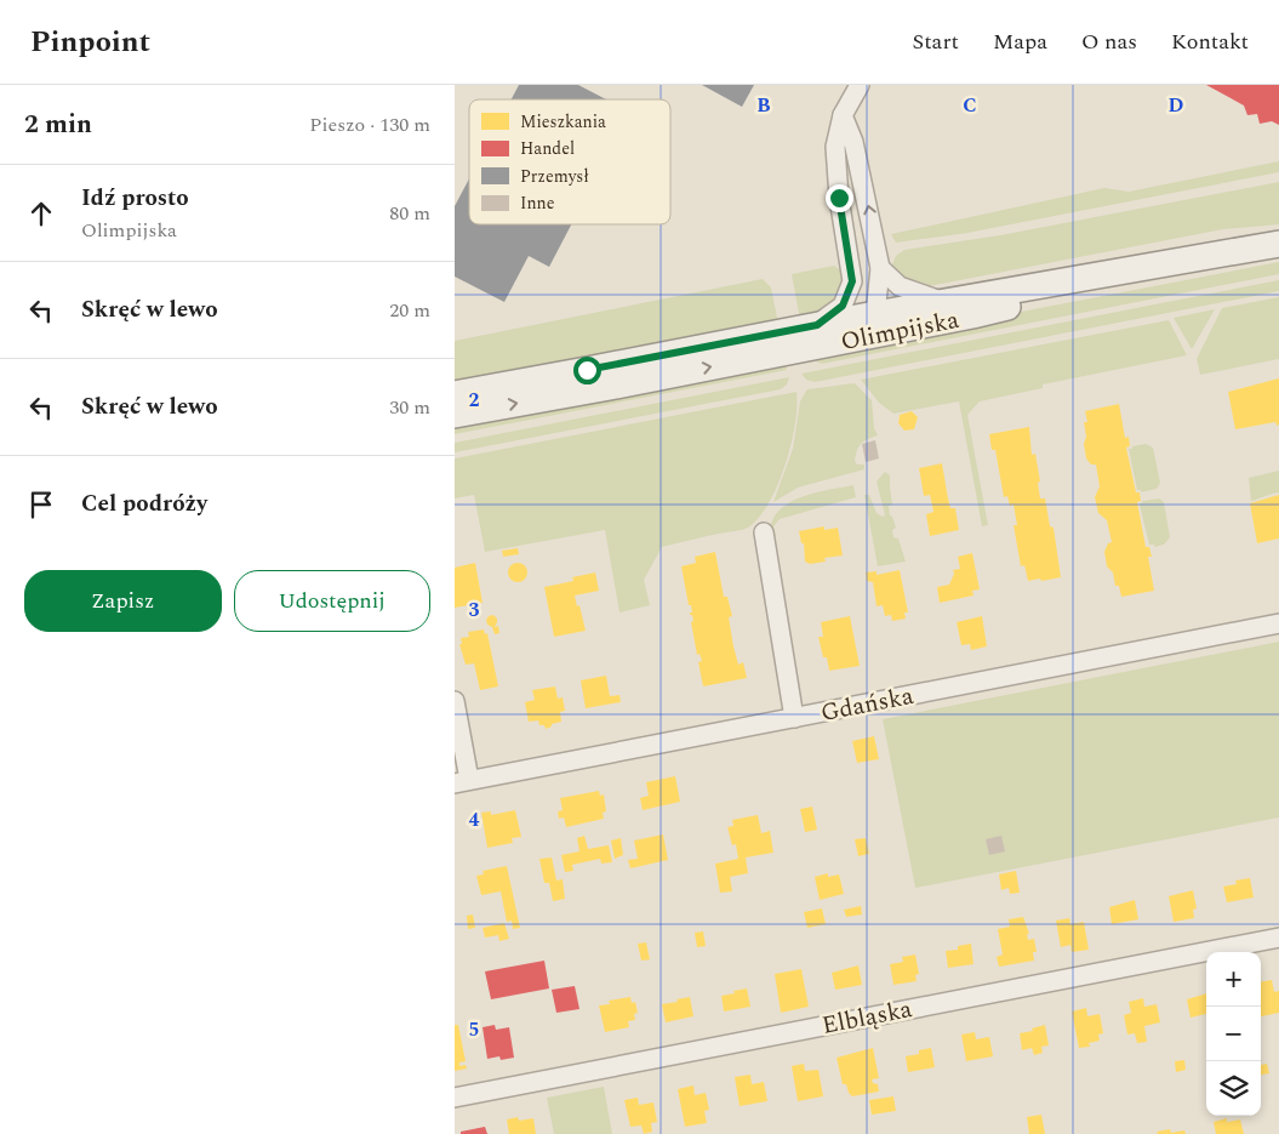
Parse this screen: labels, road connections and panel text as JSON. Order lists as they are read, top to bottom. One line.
{"streets":{"main road":["Olimpijska"],"street":["Gdańska","Elbląska"]},"legend":["Mieszkania","Handel","Przemysł","Inne"],"page":{"header":"Pinpoint","nav":["Start","Mapa","O nas","Kontakt"],"heading":["2 min","Pieszo · 130 m"],"list":[["Idź prosto","Olimpijska","80 m"],["Skręć w lewo","20 m"],["Skręć w lewo","30 m"],"Cel podróży"],"buttons":["Zapisz","Udostępnij"],"map_buttons":["+","−"]},"grid":{"columns":["B","C","D"],"rows":["2","3","4","5"]}}
